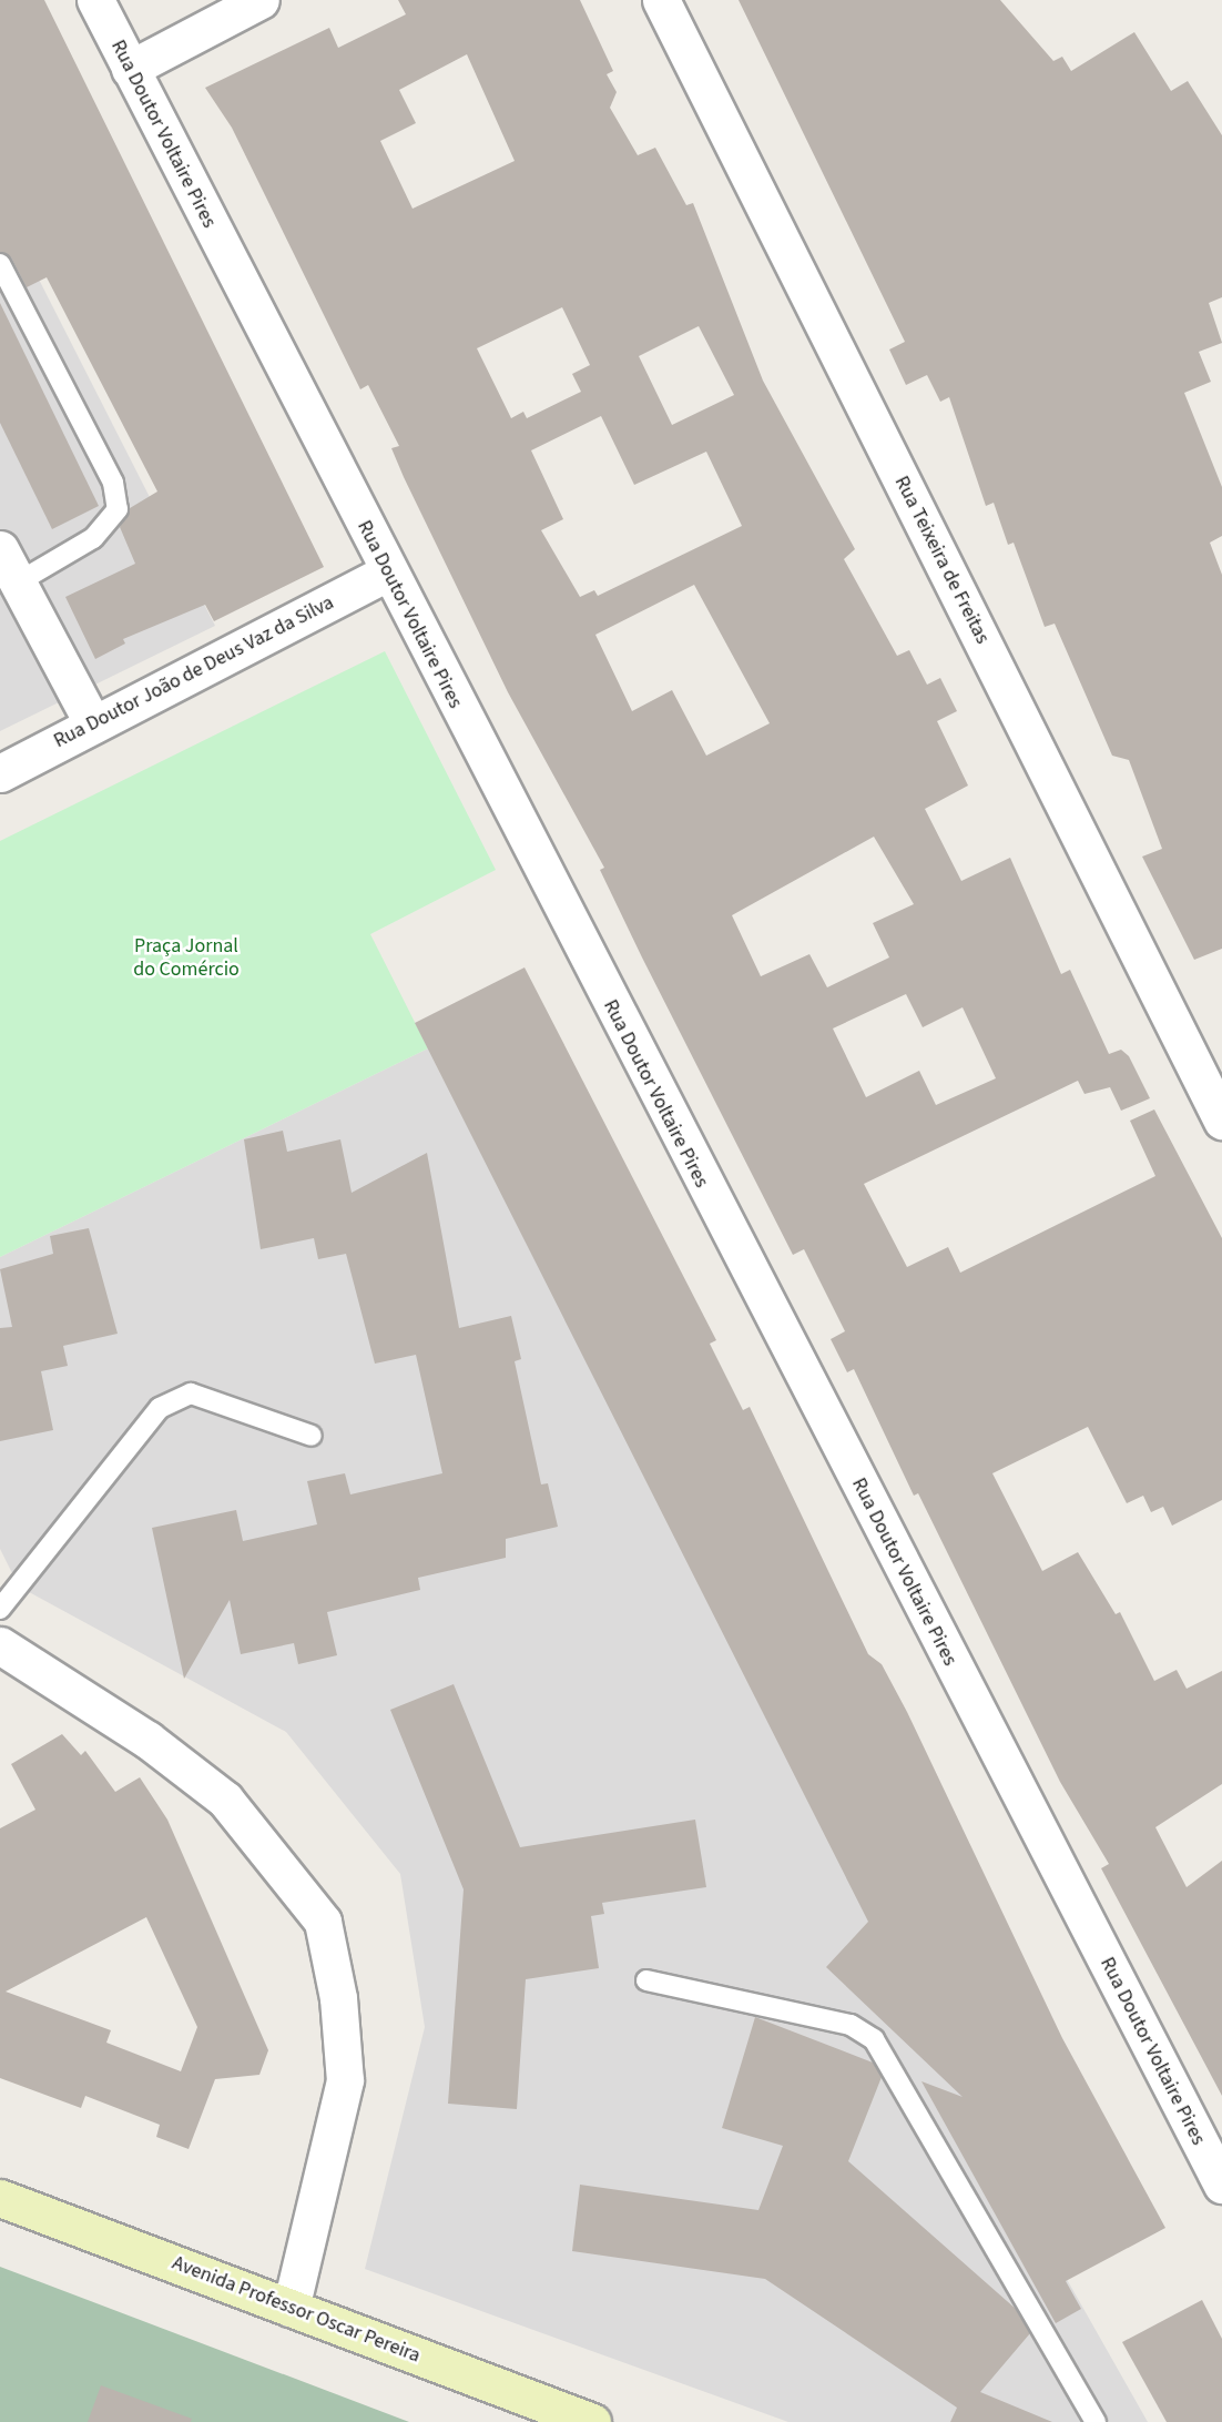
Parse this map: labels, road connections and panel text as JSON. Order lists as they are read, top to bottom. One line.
{"streets":{"main road":["Avenida Professor Oscar Pereira"],"street":["Rua Doutor Voltaire Pires","Rua Teixeira de Freitas","Rua Doutor João de Deus Vaz da Silva"]},"crossings":[["Rua Doutor Voltaire Pires","Rua Doutor João de Deus Vaz da Silva"]],"parks":["Praça Jornal do Comércio"]}
